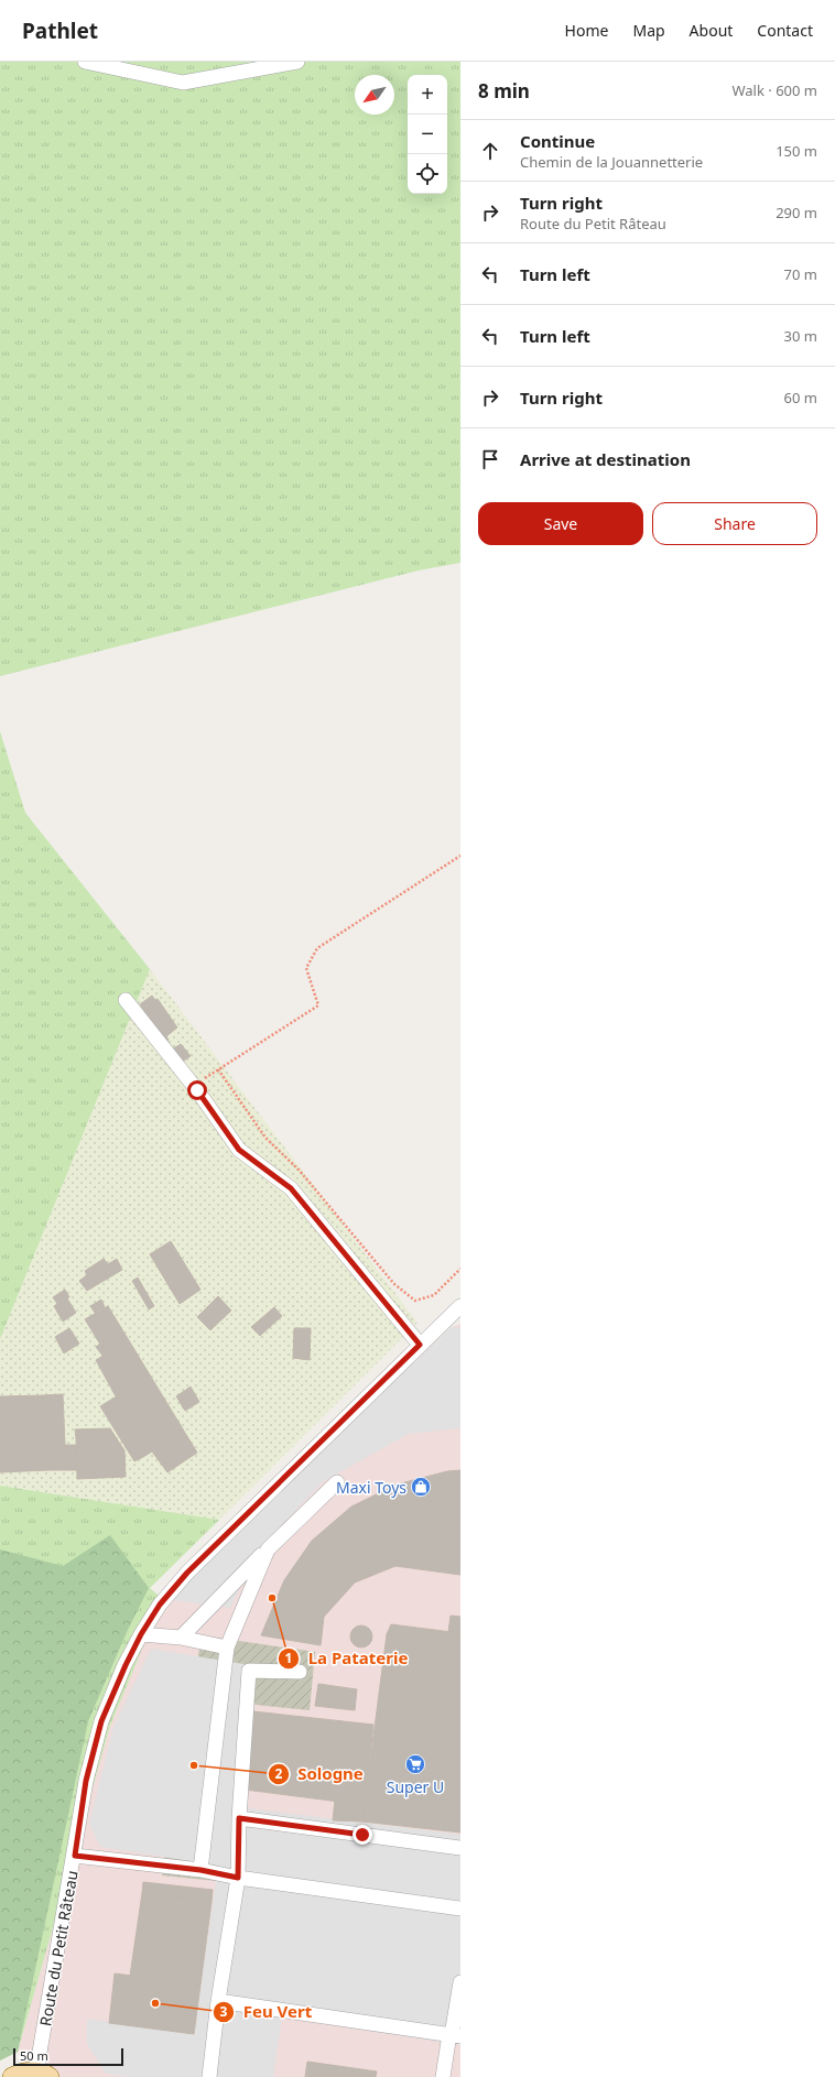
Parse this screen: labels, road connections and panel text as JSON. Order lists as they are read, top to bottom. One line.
{"streets":{"street":["Route du Petit Râteau"]},"places":{"shop":["Maxi Toys"],"other":["La Pataterie","Sologne","Feu Vert"],"supermarket":["Super U"]},"scale_bar":"50 m","north":"bottom left","page":{"header":"Pathlet","nav":["Home","Map","About","Contact"],"heading":["8 min","Walk · 600 m"],"map_buttons":["+","−"],"list":[["Continue","Chemin de la Jouannetterie","150 m"],["Turn right","Route du Petit Râteau","290 m"],["Turn left","70 m"],["Turn left","30 m"],["Turn right","60 m"],"Arrive at destination"],"buttons":["Save","Share"],"scale":"50 m"}}
